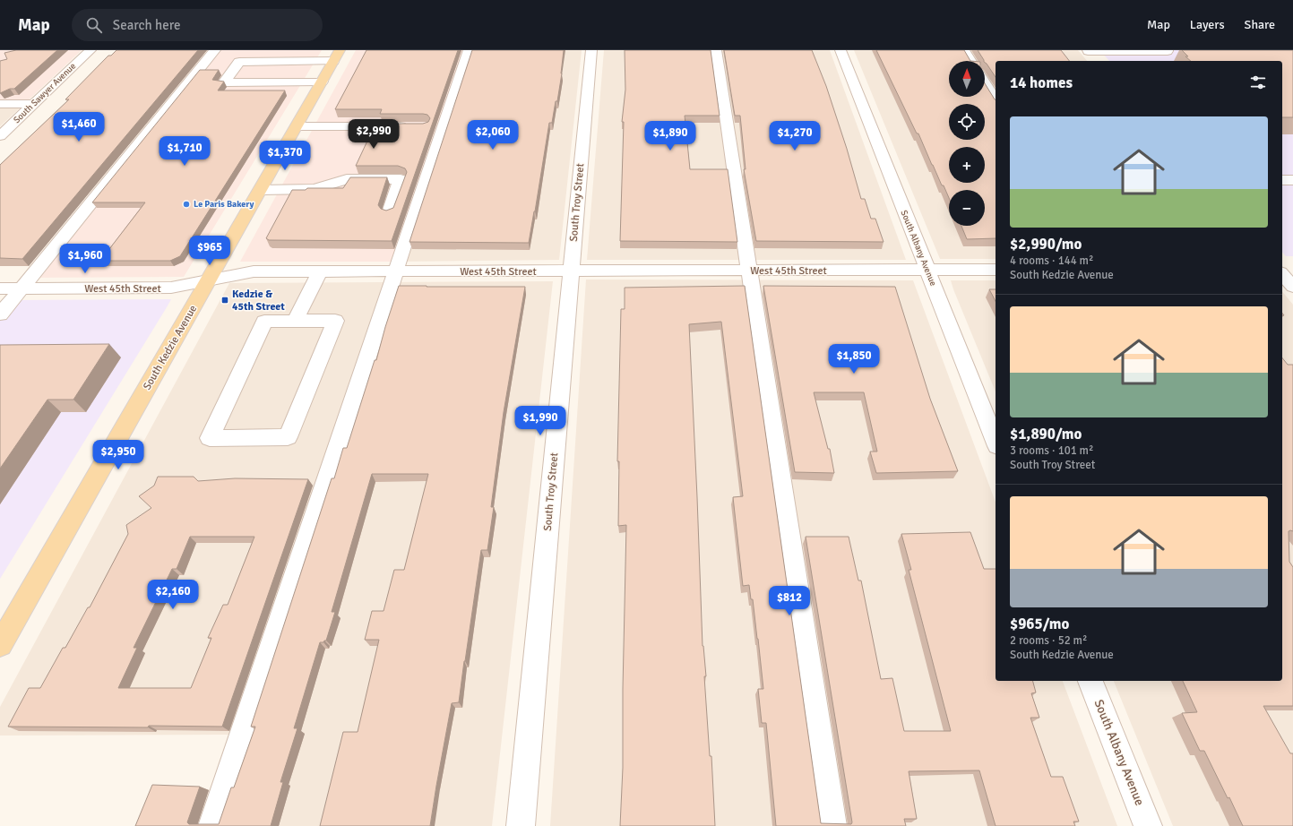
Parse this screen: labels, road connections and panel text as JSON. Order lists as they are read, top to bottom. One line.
{"streets":{"main road":["South Kedzie Avenue"],"street":["South Sawyer Avenue","South Troy Street","South Albany Avenue","West 45th Street"]},"crossings":[["South Troy Street","West 45th Street"],["South Albany Avenue","West 45th Street"],["West 45th Street","South Kedzie Avenue"]],"places":{"other":["Le Paris Bakery"],"transit":["Kedzie & 45th Street"]},"north":"top","page":{"header":"Map","search":"Search here","nav":["Map","Layers","Share"],"map_buttons":["+","−"],"heading":"14 homes","list":[{"name":"$2,990/mo","note":"4 rooms · 144 m² · South Kedzie Avenue"},{"name":"$1,890/mo","note":"3 rooms · 101 m² · South Troy Street"},{"name":"$965/mo","note":"2 rooms · 52 m² · South Kedzie Avenue"}],"price":["$1,460","$2,990","$2,060","$1,890","$1,270","$1,710","$1,370","$965","$1,960","$1,850","$1,990","$2,950","$2,160","$812"]}}
